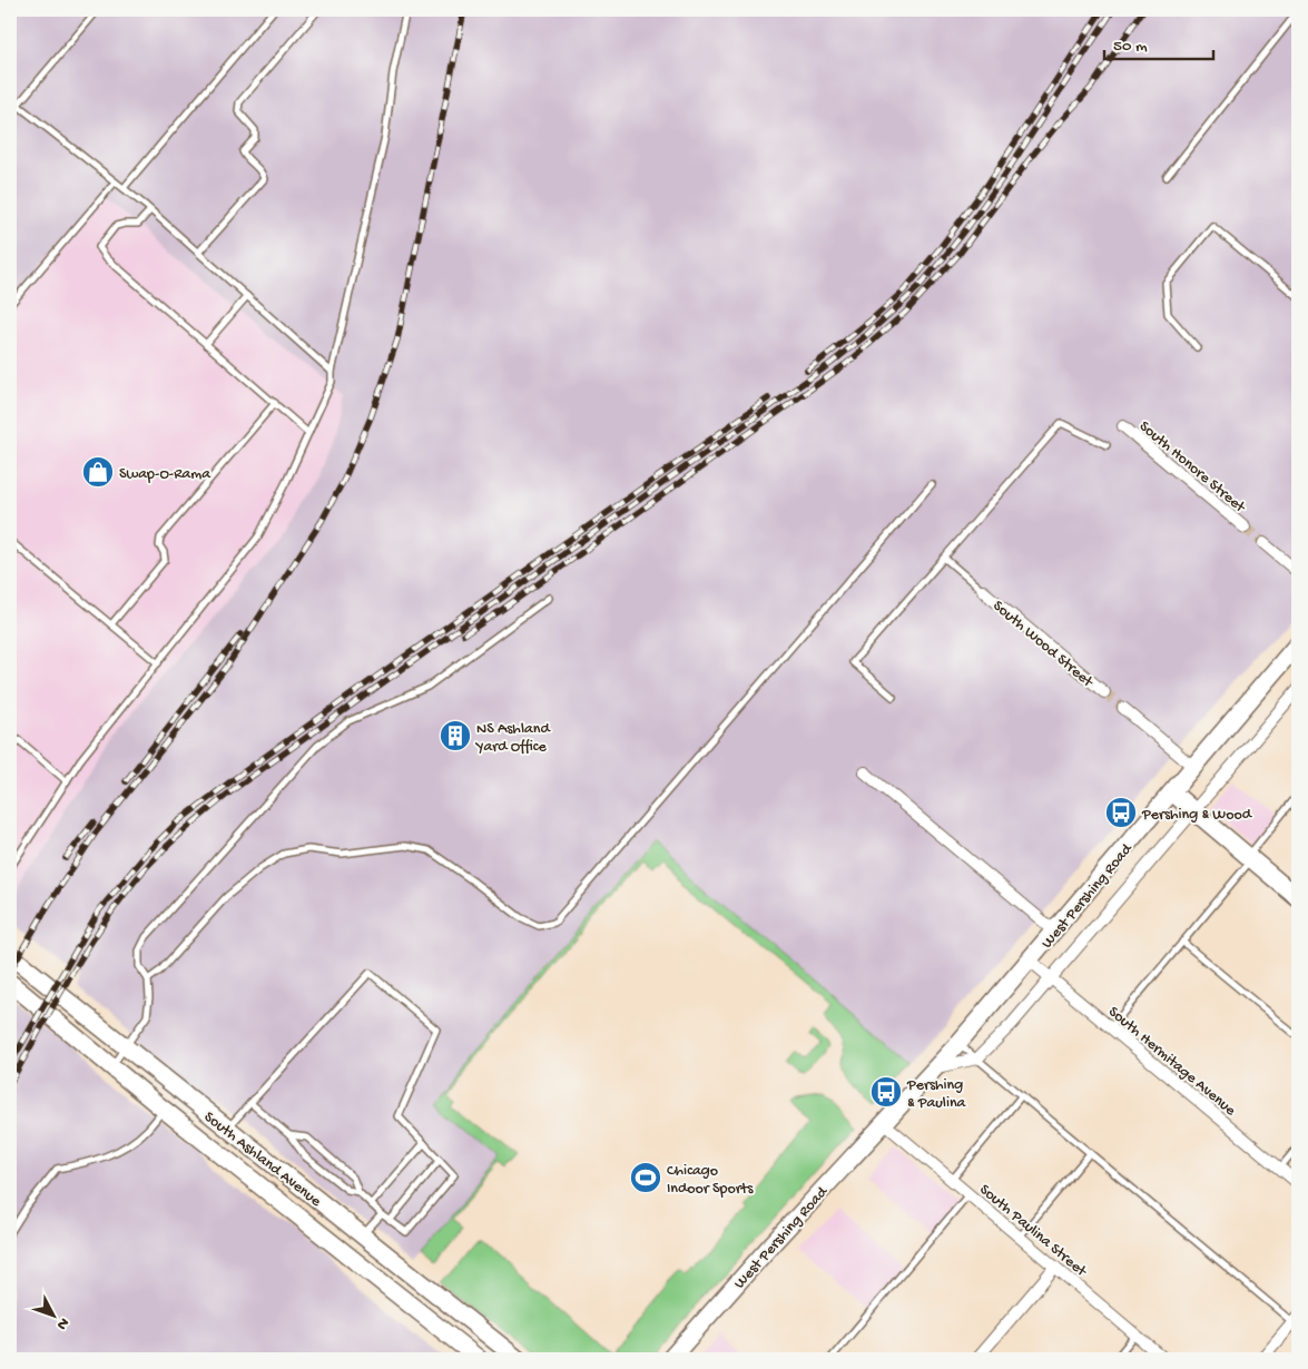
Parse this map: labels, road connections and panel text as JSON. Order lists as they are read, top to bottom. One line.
{"streets":{"main road":["West Pershing Road","South Ashland Avenue"],"street":["South Honore Street","South Wood Street","South Hermitage Avenue","South Paulina Street"]},"crossings":[["West Pershing Road","South Hermitage Avenue"],["West Pershing Road","South Paulina Street"]],"places":{"shop":["Swap-O-Rama"],"building":["NS Ashland Yard Office"],"bus stop":["Pershing & Wood","Pershing & Paulina"],"sports":["Chicago Indoor Sports"]},"scale_bar":"50 m","north":"bottom right"}
